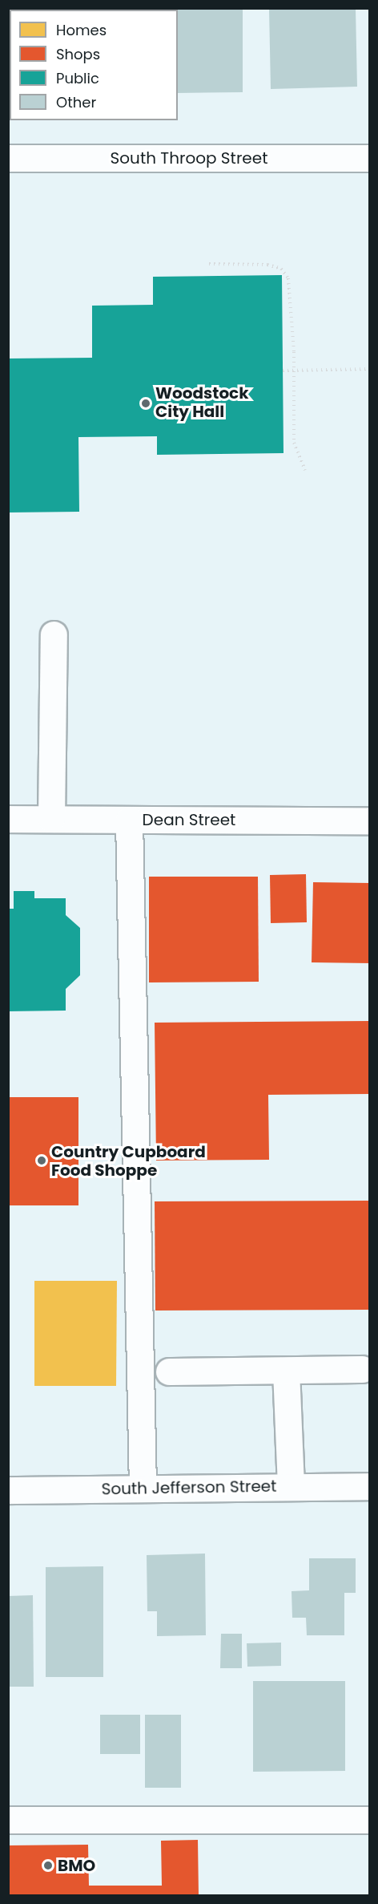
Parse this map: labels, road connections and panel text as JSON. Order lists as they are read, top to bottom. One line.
{"streets":{"street":["South Throop Street","Dean Street","South Jefferson Street"]},"places":["Woodstock City Hall","Country Cupboard Food Shoppe","BMO"],"legend":["Homes","Shops","Public","Other"]}
